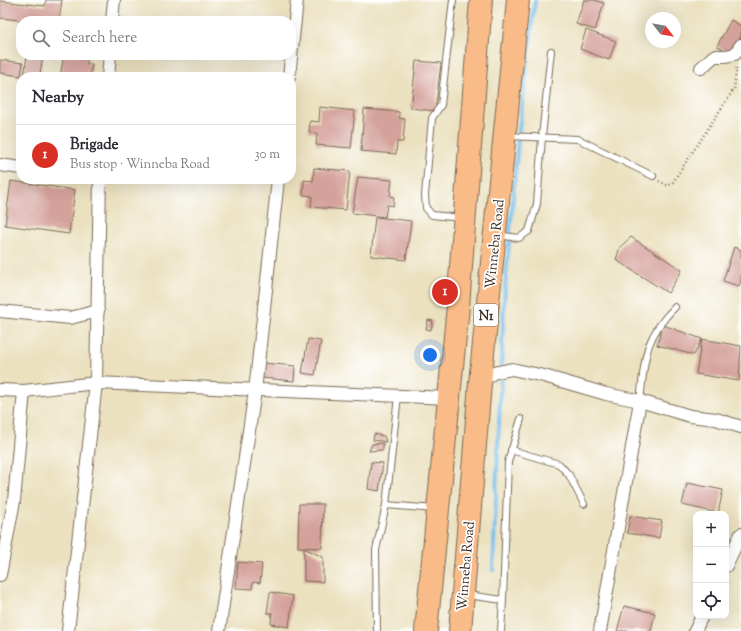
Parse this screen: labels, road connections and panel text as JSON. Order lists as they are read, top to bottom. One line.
{"streets":{"highway":["Winneba Road","N1"]},"north":"bottom right","page":{"search":"Search here","heading":"Nearby","list":[{"mark":"1","name":"Brigade","note":"Bus stop · Winneba Road","value":"30 m"}],"pins":"1","map_buttons":["+","−"]}}
